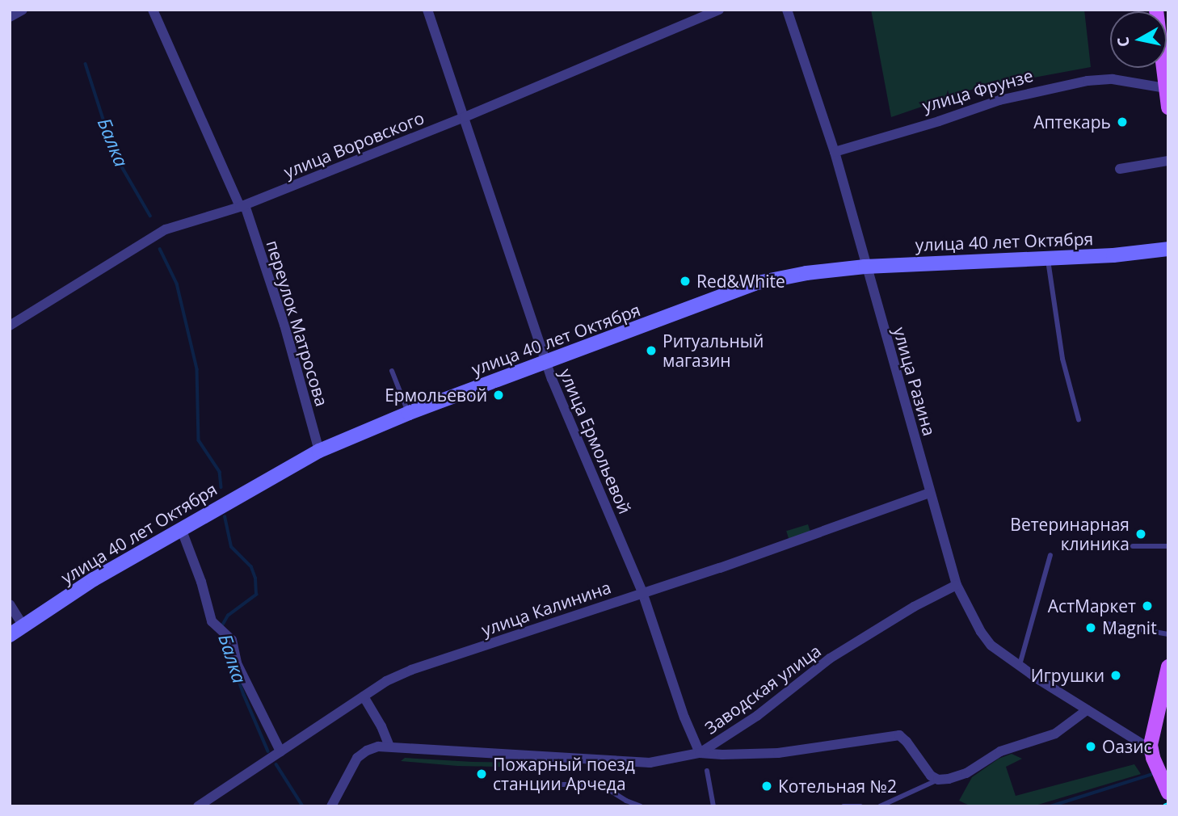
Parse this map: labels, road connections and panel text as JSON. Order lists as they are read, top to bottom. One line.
{"streets":{"street":["улица Фрунзе","улица Воровского","улица 40 лет Октября","переулок Матросова","улица Разина","улица Ермольевой","улица Калинина","Заводская улица"]},"crossings":[["улица Фрунзе","улица Разина"],["улица Воровского","переулок Матросова"],["улица Воровского","улица Ермольевой"],["улица 40 лет Октября","переулок Матросова"],["улица 40 лет Октября","улица Разина"],["улица 40 лет Октября","улица Ермольевой"],["улица Разина","улица Калинина"],["улица Разина","Заводская улица"],["улица Ермольевой","улица Калинина"],["улица Ермольевой","Заводская улица"]],"water":["Балка"],"places":["Аптекарь","Red&White","Ритуальный магазин","Ермольевой","Ветеринарная клиника","АстМаркет","Magnit","Игрушки","Оазис","Пожарный поезд станции Арчеда","Котельная №2"],"north":"left"}
